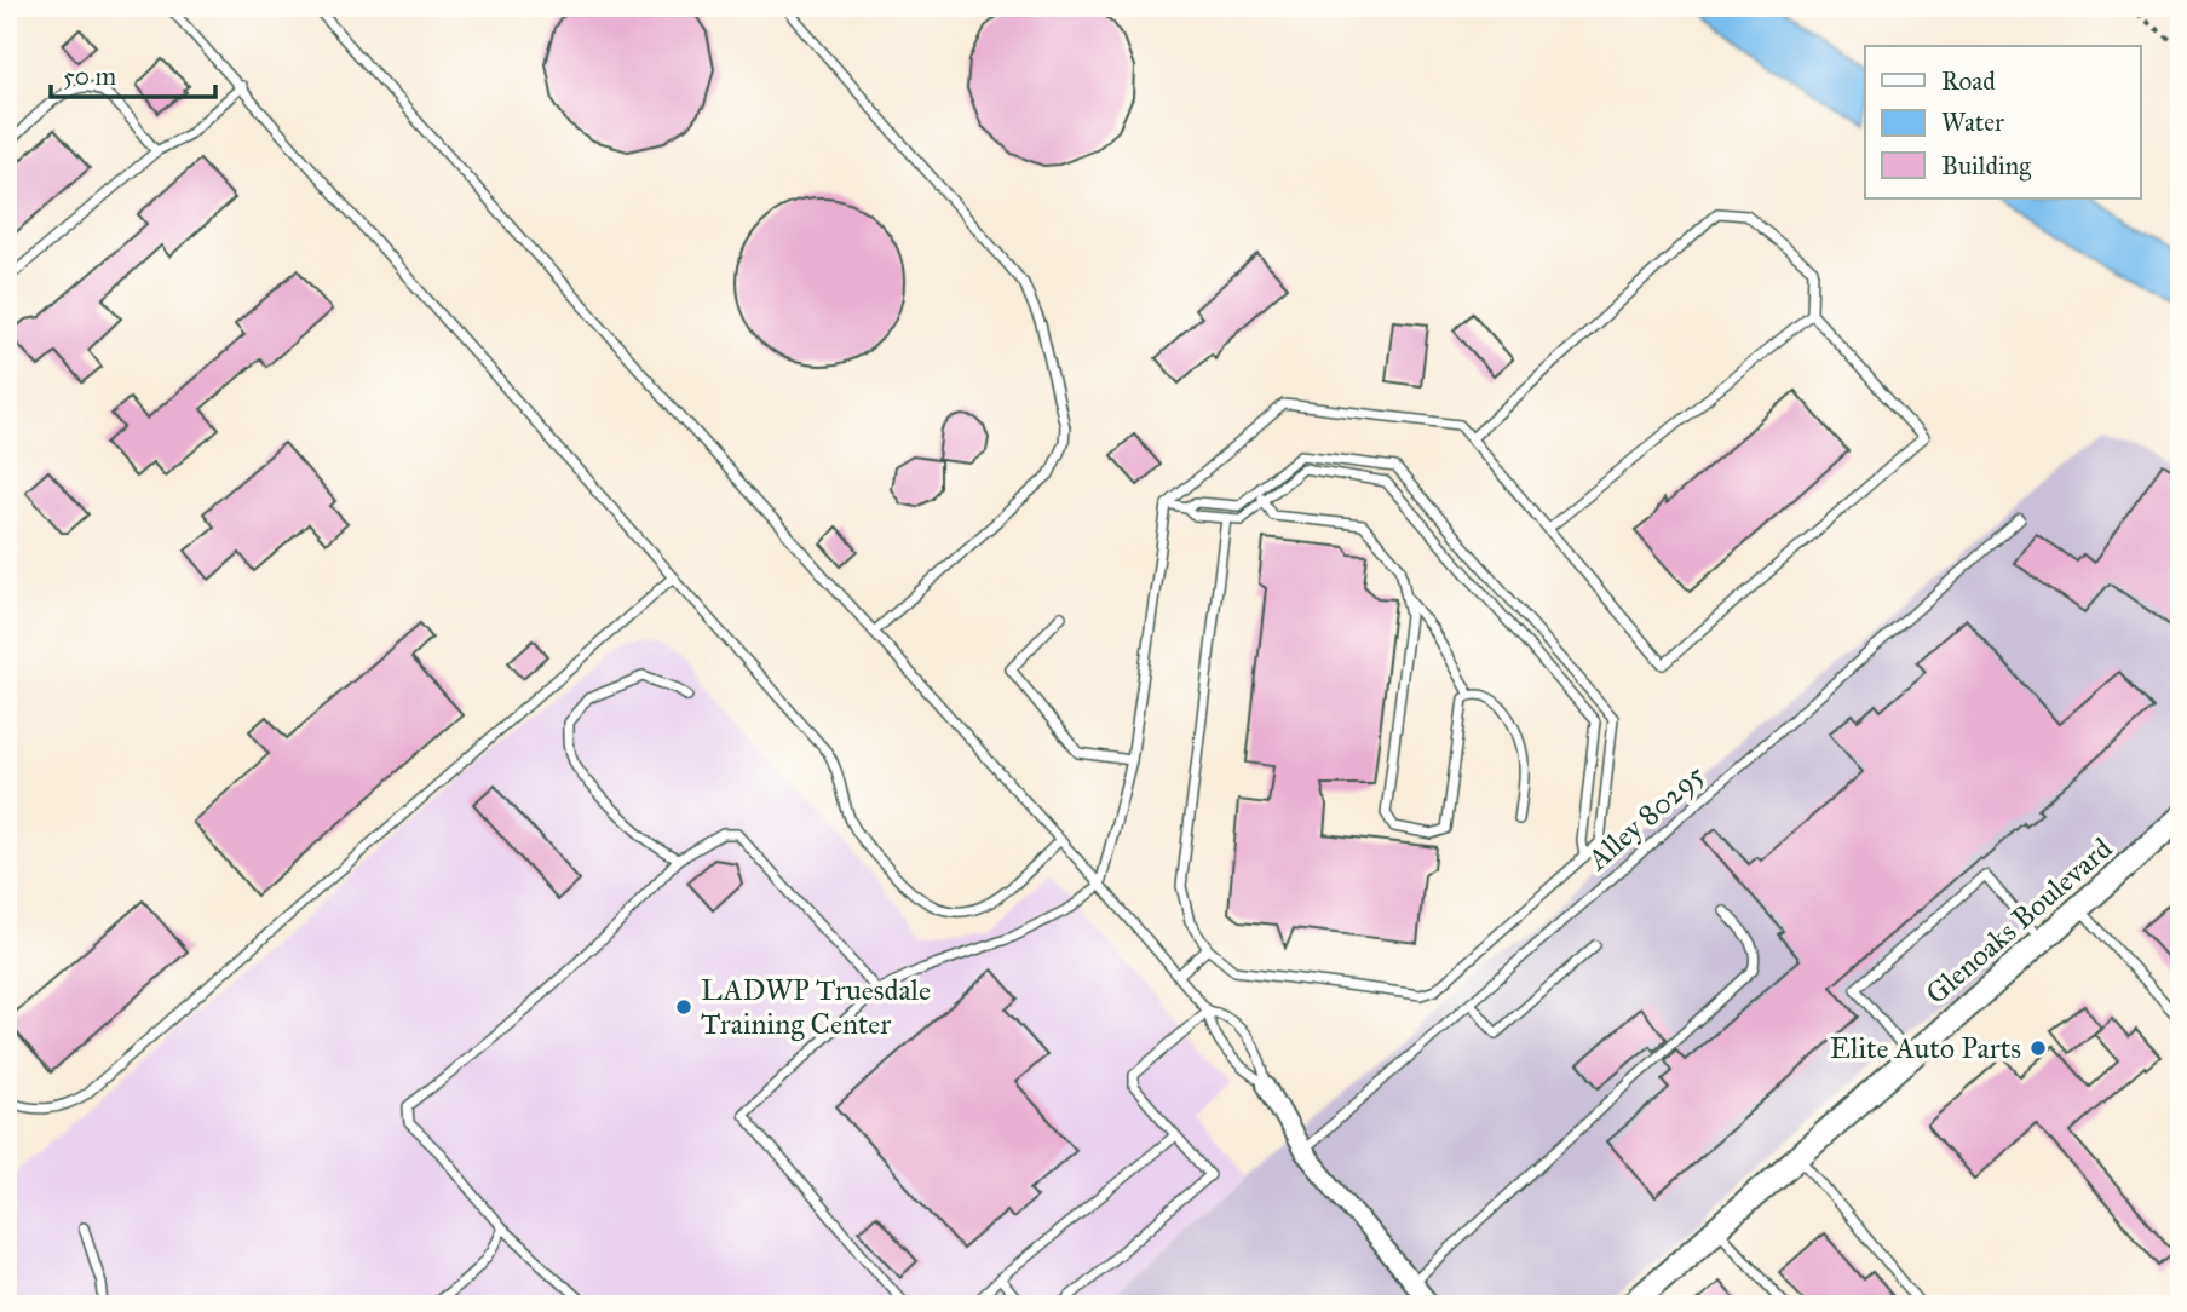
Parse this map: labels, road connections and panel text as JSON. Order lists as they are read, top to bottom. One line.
{"streets":{"main road":["Glenoaks Boulevard"],"lane":["Alley 80295"]},"places":["LADWP Truesdale Training Center","Elite Auto Parts"],"legend":["Road","Water","Building"],"scale_bar":"50 m"}
